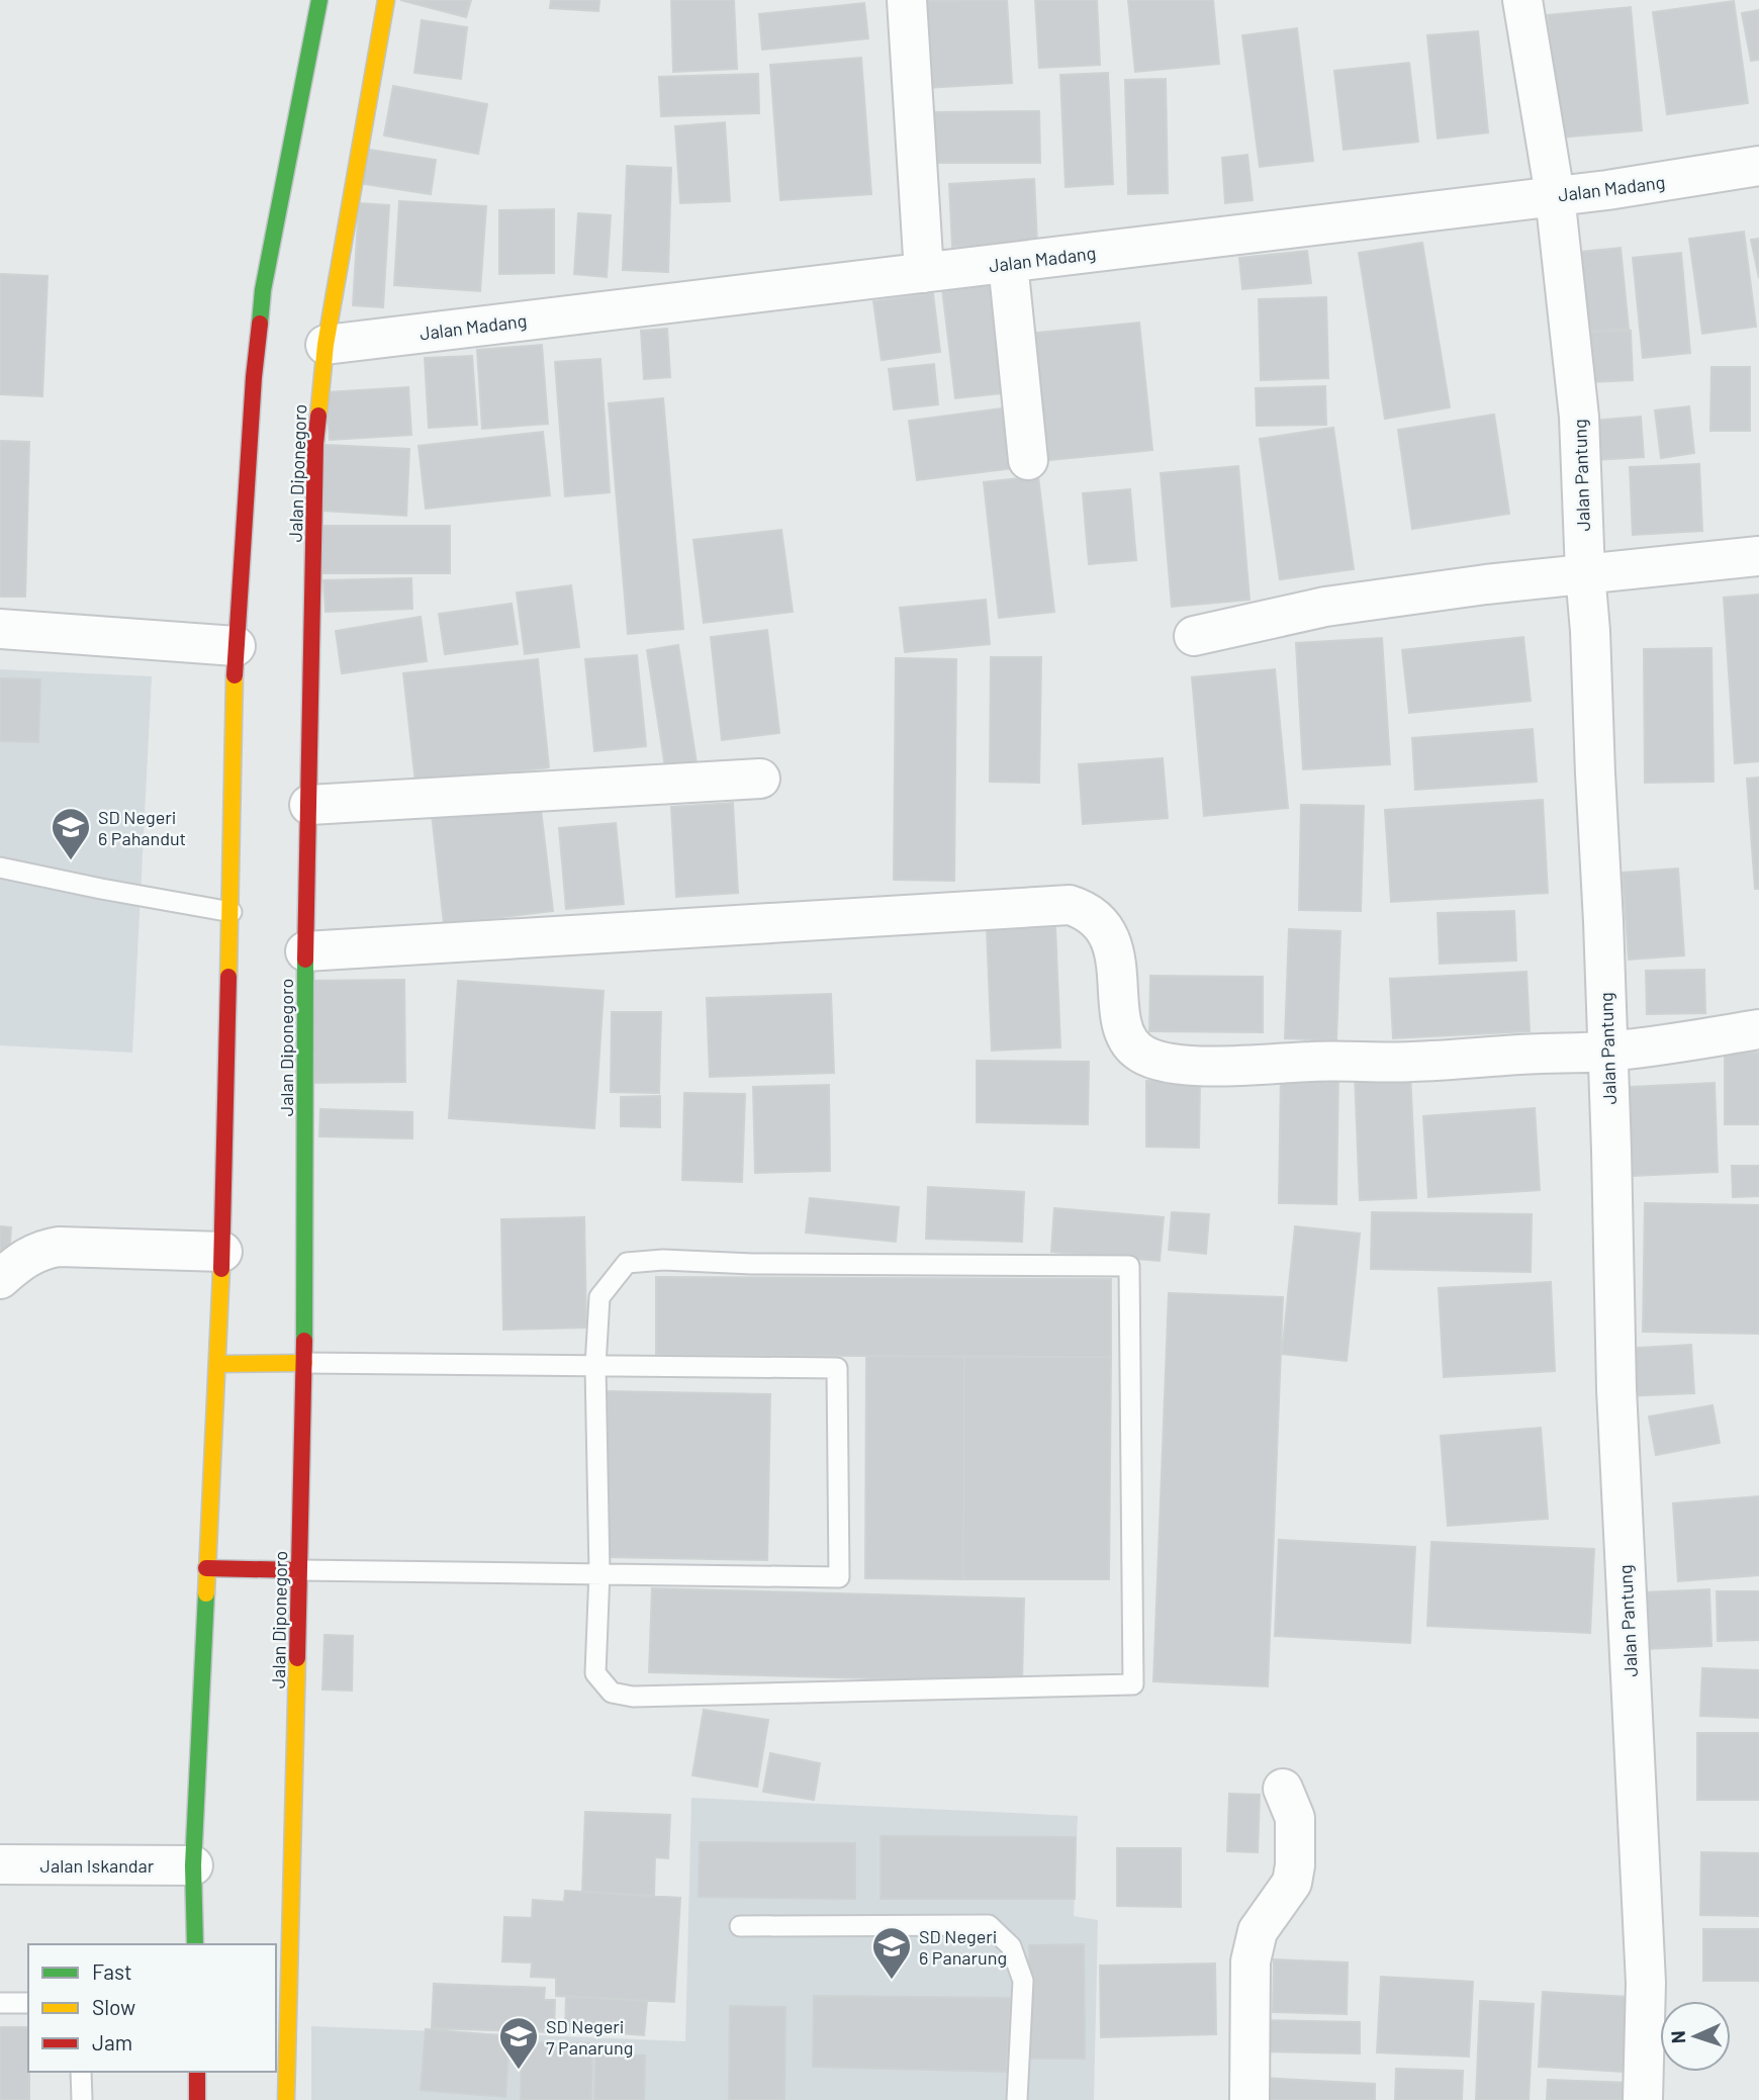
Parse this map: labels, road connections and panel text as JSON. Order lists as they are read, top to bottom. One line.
{"streets":{"main road":["Jalan Diponegoro"],"street":["Jalan Madang","Jalan Pantung","Jalan Iskandar"]},"crossings":[["Jalan Madang","Jalan Diponegoro"],["Jalan Madang","Jalan Pantung"]],"places":{"school or university":["SD Negeri 6 Pahandut","SD Negeri 6 Panarung","SD Negeri 7 Panarung"]},"legend":["Fast","Slow","Jam"],"north":"left"}
